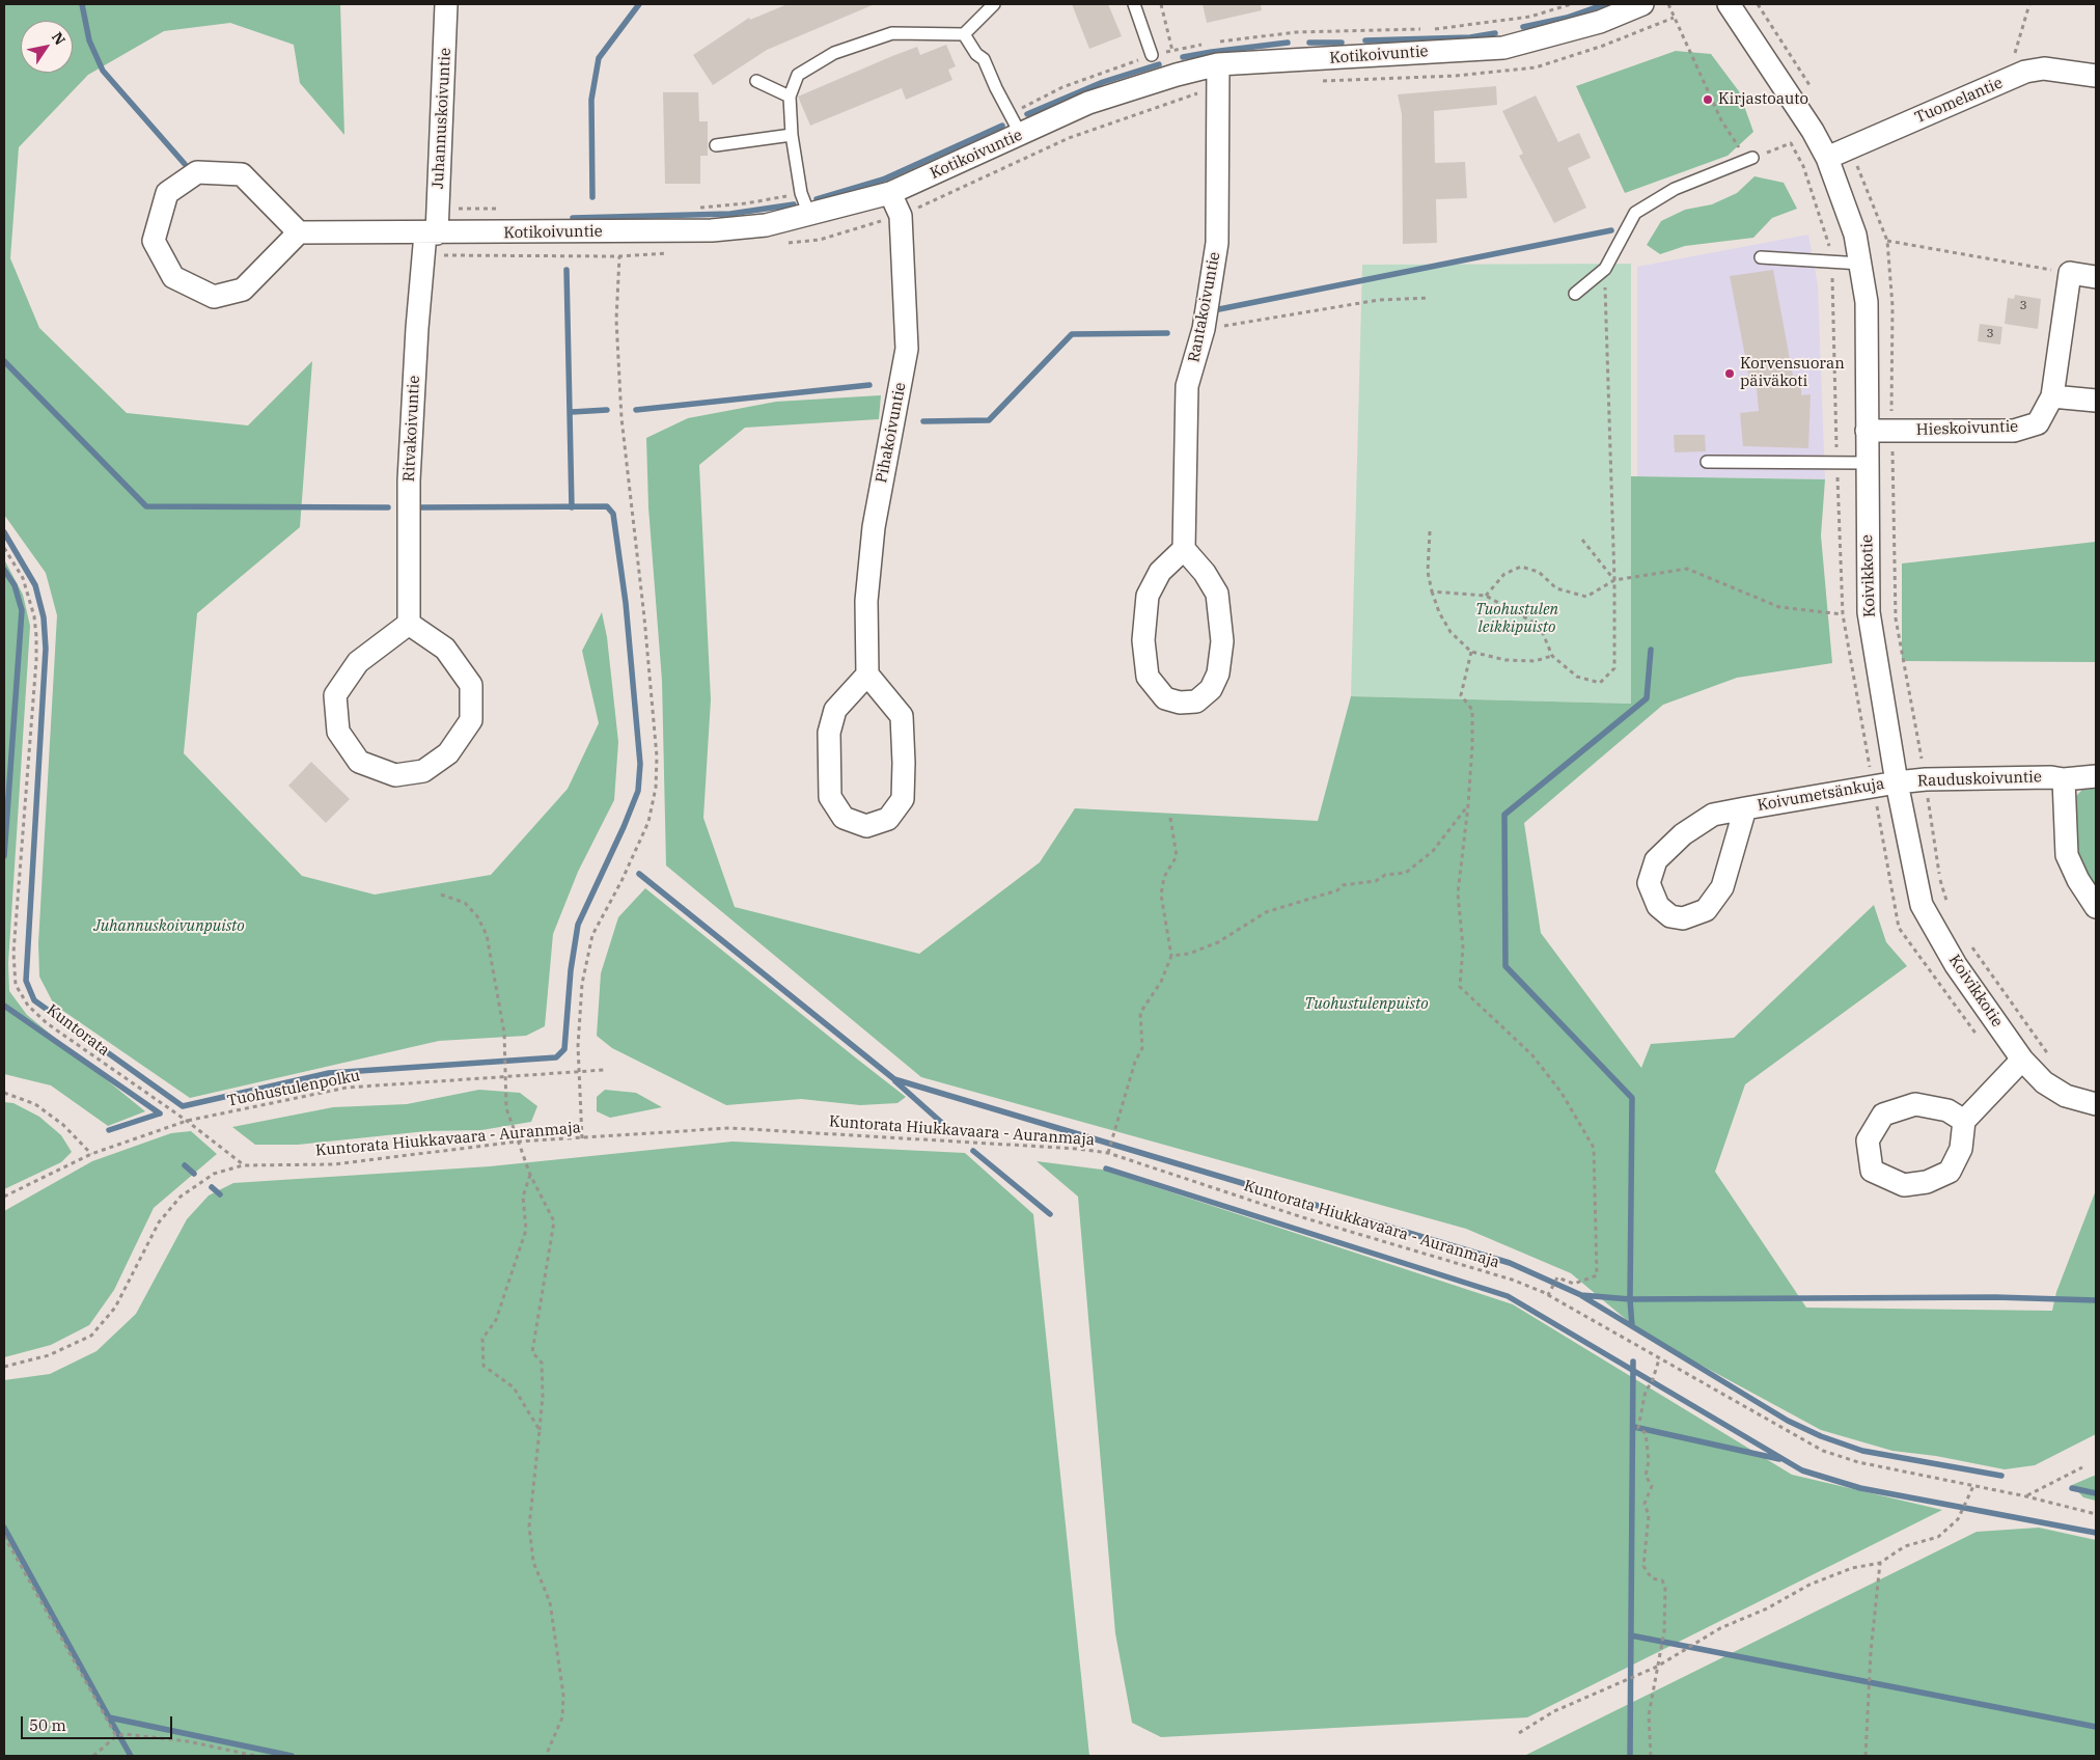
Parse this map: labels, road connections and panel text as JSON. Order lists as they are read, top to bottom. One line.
{"streets":{"street":["Kotikoivuntie","Tuomelantie","Juhannuskoivuntie","Rantakoivuntie","Ritvakoivuntie","Hieskoivuntie","Pihakoivuntie","Koivikkotie","Rauduskoivuntie","Koivumetsänkuja"],"path":["Kuntorata","Tuohustulenpolku","Kuntorata Hiukkavaara - Auranmaja"]},"crossings":[["Kotikoivuntie","Juhannuskoivuntie"],["Kotikoivuntie","Rantakoivuntie"],["Kotikoivuntie","Ritvakoivuntie"],["Kotikoivuntie","Pihakoivuntie"],["Tuomelantie","Koivikkotie"],["Juhannuskoivuntie","Ritvakoivuntie"],["Hieskoivuntie","Koivikkotie"],["Koivikkotie","Rauduskoivuntie"],["Koivikkotie","Koivumetsänkuja"],["Rauduskoivuntie","Koivumetsänkuja"],["Kuntorata","Tuohustulenpolku"],["Kuntorata","Kuntorata Hiukkavaara - Auranmaja"]],"parks":["Tuohustulen leikkipuisto","Juhannuskoivunpuisto","Tuohustulenpuisto"],"places":["Kirjastoauto","Korvensuoran päiväkoti"],"house_numbers":["3","3"],"scale_bar":"50 m","north":"top right"}
